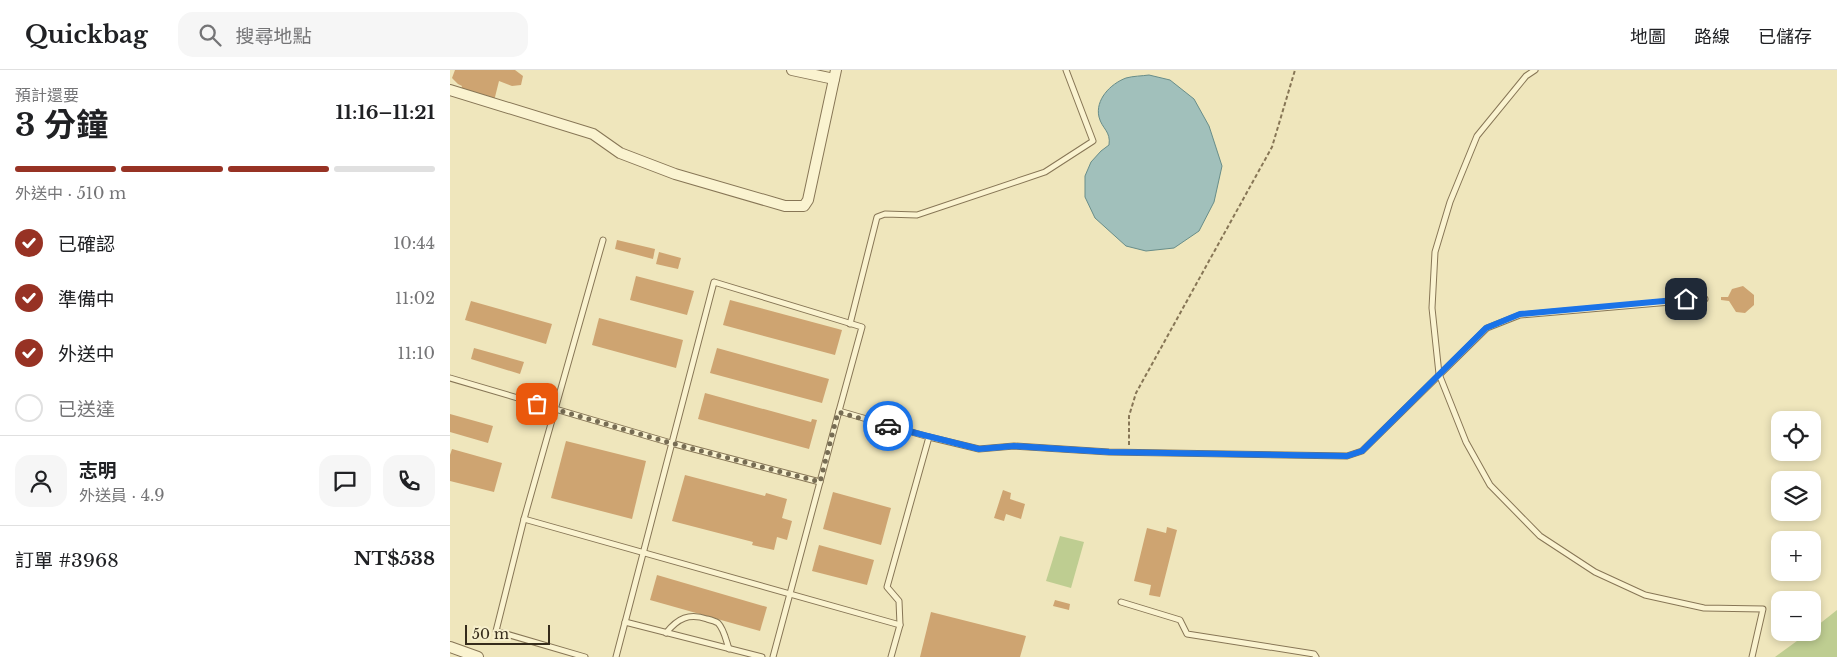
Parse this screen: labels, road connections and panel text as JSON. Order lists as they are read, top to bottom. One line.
{"scale_bar":"50 m","page":{"header":"Quickbag","search":"搜尋地點","nav":["地圖","路線","已儲存"],"heading":["3 分鐘","預計還要","11:16–11:21"],"panel":["志明","外送員 · 4.9","訂單 #3968","NT$538"],"bar":"外送中 · 510 m","list":[["已確認","10:44"],["準備中","11:02"],["外送中","11:10"],"已送達"],"map_buttons":["+","−"],"scale":"50 m"}}
